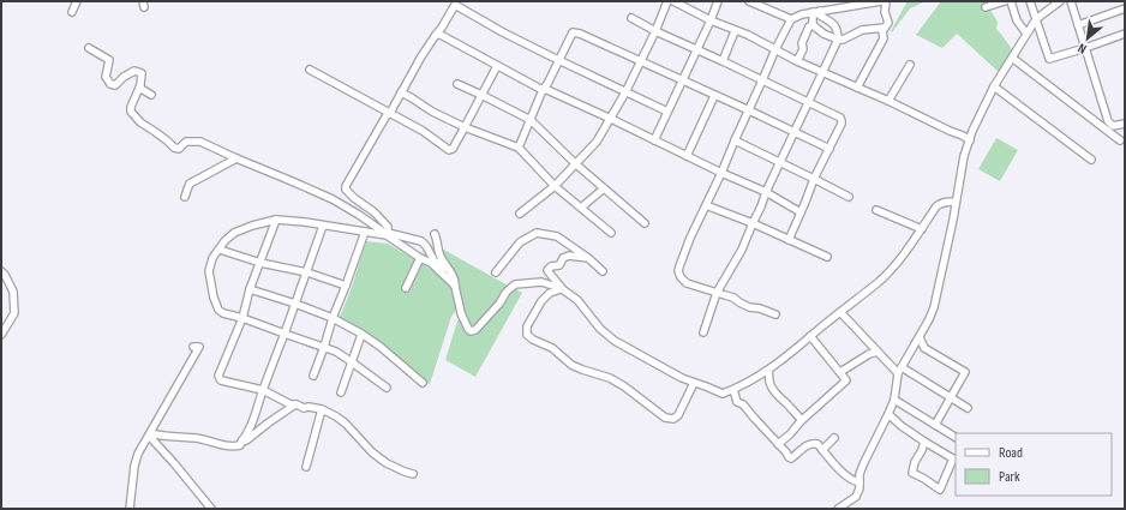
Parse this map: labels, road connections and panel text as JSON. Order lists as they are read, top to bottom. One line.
{"legend":["Road","Park"],"north":"bottom left"}
